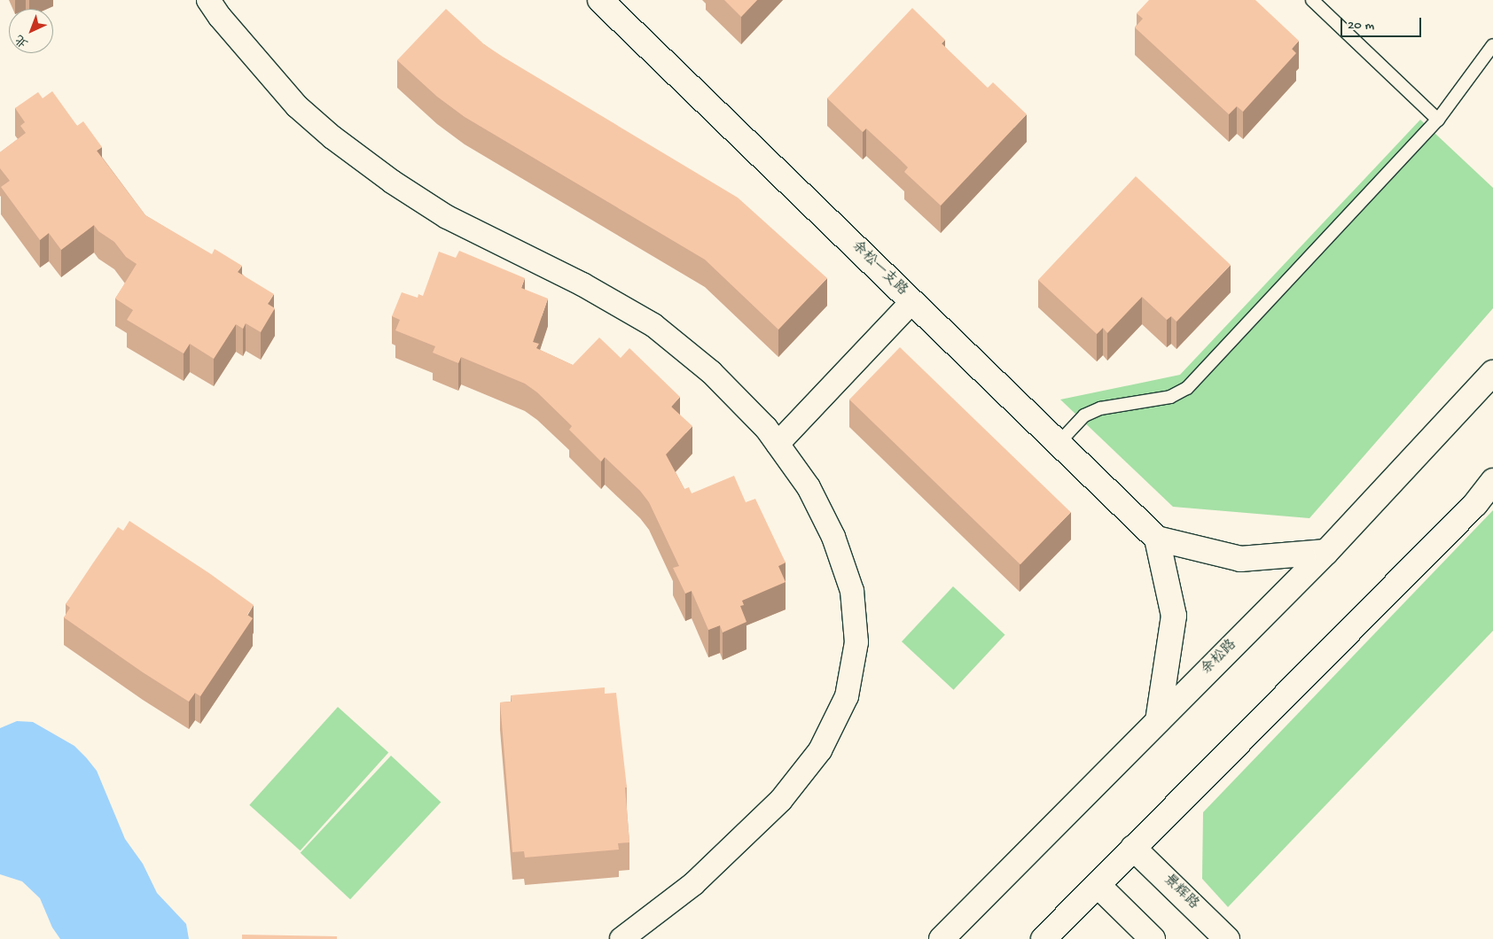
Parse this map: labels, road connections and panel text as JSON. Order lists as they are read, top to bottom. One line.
{"streets":{"main road":["余松一支路","余松路","景辉路"]},"scale_bar":"20 m","north":"bottom left"}
